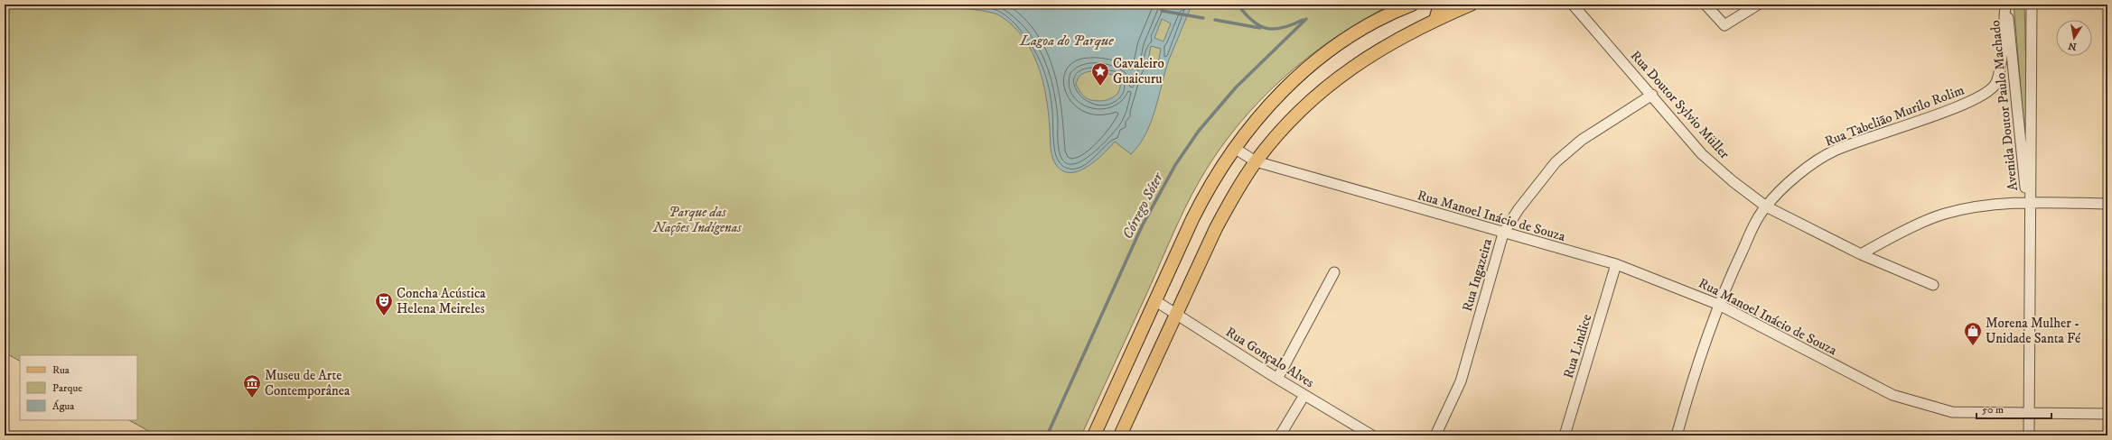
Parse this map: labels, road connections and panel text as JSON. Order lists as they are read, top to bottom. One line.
{"streets":{"street":["Rua Doutor Sylvio Müller","Avenida Doutor Paulo Machado","Rua Tabelião Murilo Rolim","Rua Manoel Inácio de Souza","Rua Ingazeira","Rua Lindice","Rua Gonçalo Alves"]},"crossings":[["Rua Doutor Sylvio Müller","Rua Tabelião Murilo Rolim"],["Rua Doutor Sylvio Müller","Rua Ingazeira"],["Avenida Doutor Paulo Machado","Rua Tabelião Murilo Rolim"],["Rua Tabelião Murilo Rolim","Rua Manoel Inácio de Souza"],["Rua Manoel Inácio de Souza","Rua Ingazeira"],["Rua Manoel Inácio de Souza","Rua Lindice"]],"water":["Lagoa do Parque","Córrego Sóter"],"parks":["Parque das Nações Indígenas"],"places":{"place":["Cavaleiro Guaicuru"],"theatre":["Concha Acústica Helena Meireles"],"shop":["Morena Mulher - Unidade Santa Fé"],"museum":["Museu de Arte Contemporânea"]},"legend":["Rua","Parque","Água"],"scale_bar":"50 m","north":"bottom"}
